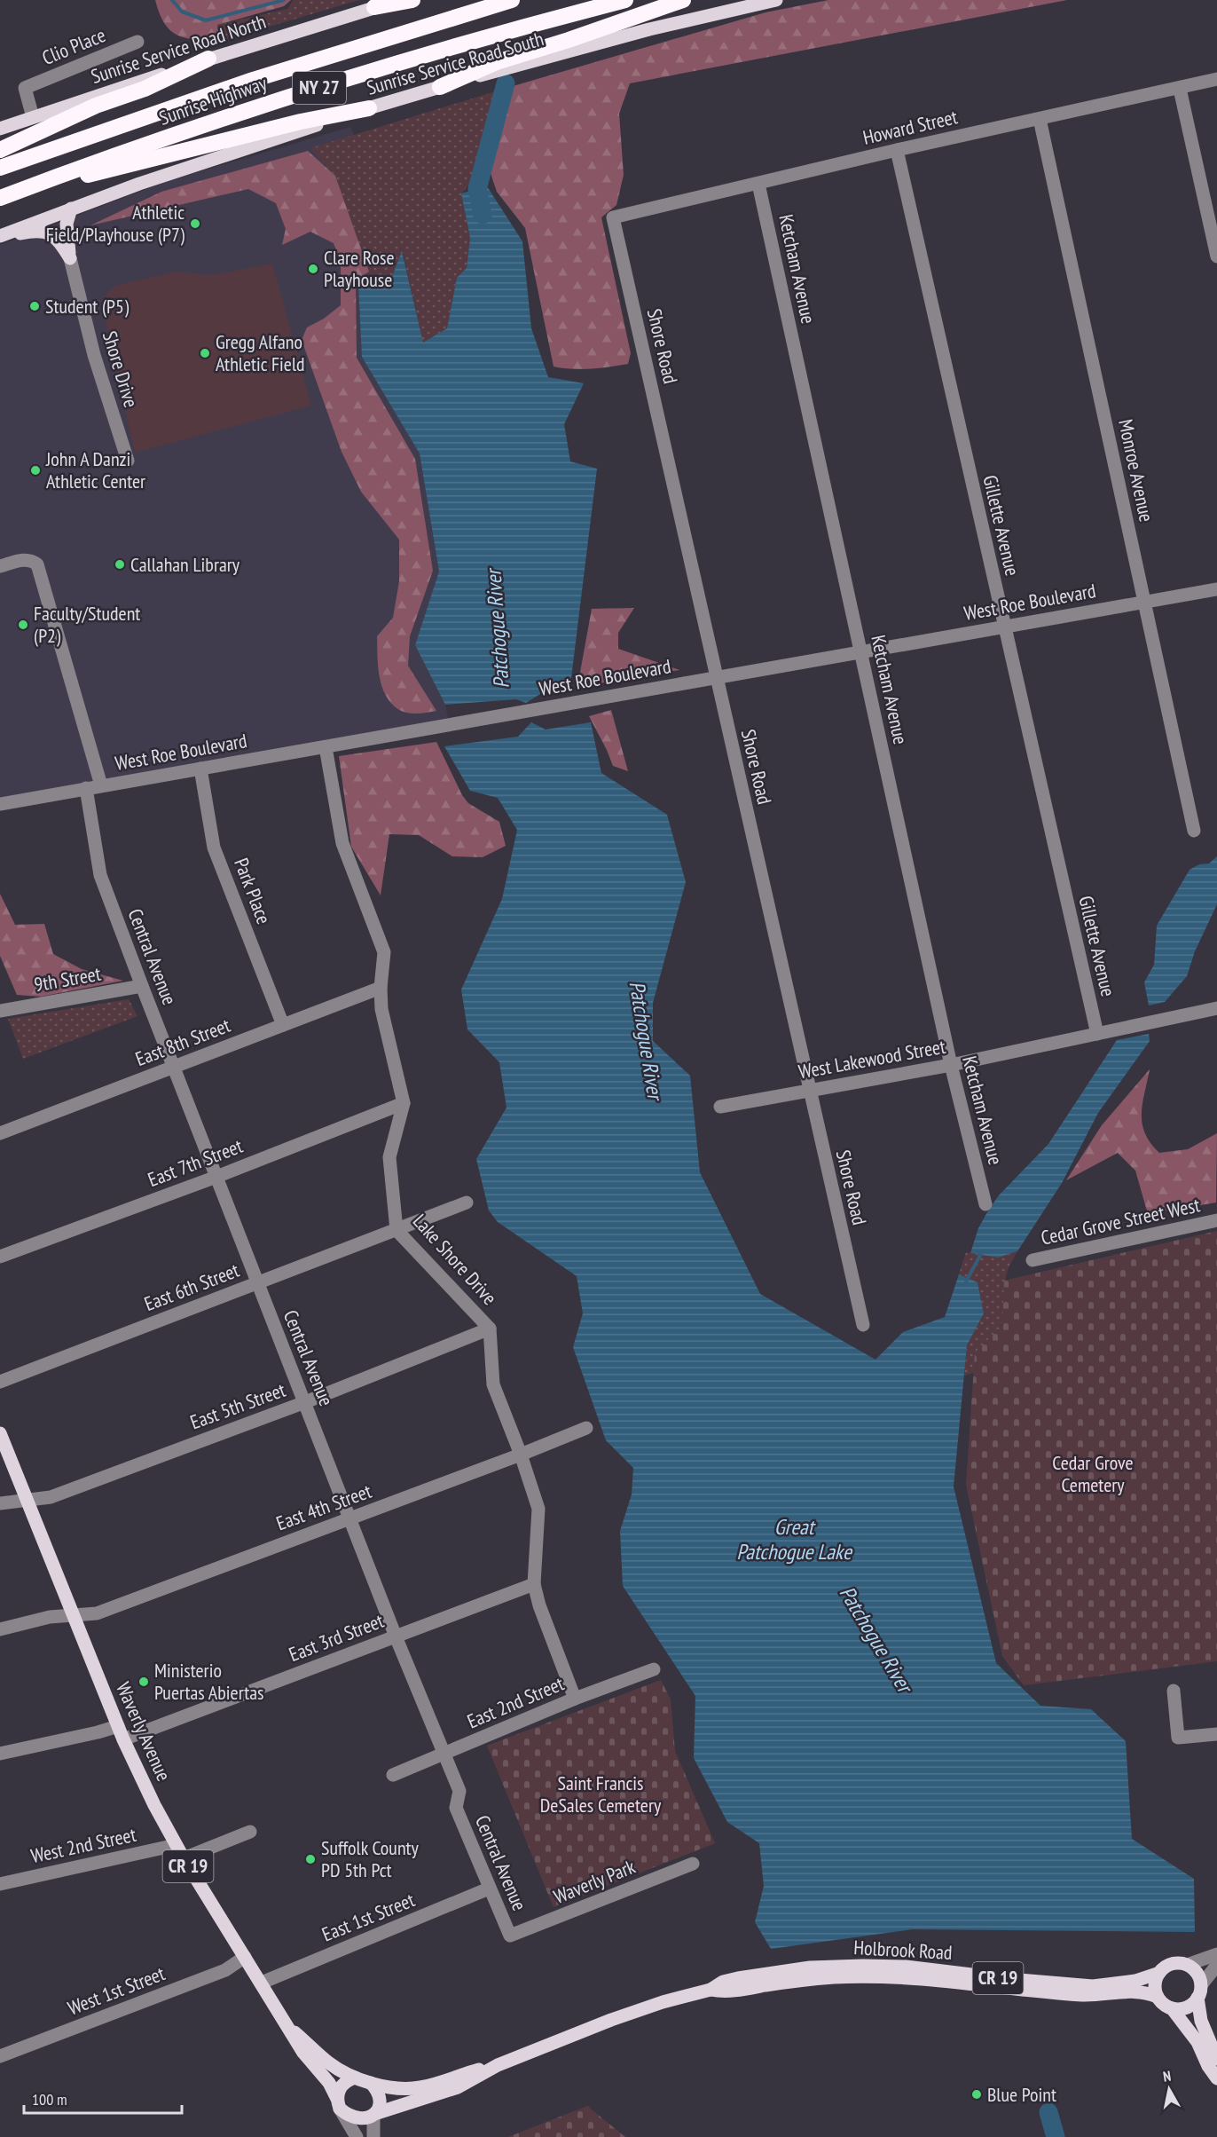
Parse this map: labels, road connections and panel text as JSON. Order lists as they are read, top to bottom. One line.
{"streets":{"highway":["NY 27","Sunrise Highway"],"main road":["Sunrise Service Road North","Sunrise Service Road South","Waverly Avenue","CR 19","Holbrook Road"],"street":["Clio Place","Howard Street","Ketcham Avenue","Shore Road","Shore Drive","Monroe Avenue","Gillette Avenue","West Roe Boulevard","Park Place","Central Avenue","9th Street","East 8th Street","West Lakewood Street","East 7th Street","Cedar Grove Street West","Lake Shore Drive","East 6th Street","East 5th Street","East 4th Street","East 3rd Street","East 2nd Street","West 2nd Street","Waverly Park","East 1st Street","West 1st Street"]},"crossings":[["Clio Place","Sunrise Service Road North"],["Howard Street","Ketcham Avenue"],["Howard Street","Shore Road"],["Howard Street","Monroe Avenue"],["Howard Street","Gillette Avenue"],["Ketcham Avenue","West Roe Boulevard"],["Ketcham Avenue","West Lakewood Street"],["Shore Road","West Roe Boulevard"],["Shore Road","West Lakewood Street"],["Monroe Avenue","West Roe Boulevard"],["Gillette Avenue","West Roe Boulevard"],["Gillette Avenue","West Lakewood Street"],["West Roe Boulevard","Park Place"],["West Roe Boulevard","Central Avenue"],["West Roe Boulevard","Lake Shore Drive"],["Park Place","East 8th Street"],["Central Avenue","9th Street"],["Central Avenue","East 8th Street"],["Central Avenue","East 7th Street"],["Central Avenue","East 6th Street"],["Central Avenue","East 5th Street"],["Central Avenue","East 4th Street"],["Central Avenue","East 3rd Street"],["Central Avenue","East 2nd Street"],["Central Avenue","Waverly Park"],["Central Avenue","East 1st Street"],["East 8th Street","Lake Shore Drive"],["East 7th Street","Lake Shore Drive"],["Lake Shore Drive","East 6th Street"],["Lake Shore Drive","East 5th Street"],["Lake Shore Drive","East 4th Street"],["Lake Shore Drive","East 3rd Street"],["Lake Shore Drive","East 2nd Street"],["East 5th Street","Waverly Avenue"],["East 4th Street","Waverly Avenue"],["East 3rd Street","Waverly Avenue"],["Waverly Avenue","West 2nd Street"],["Waverly Avenue","CR 19"],["Waverly Avenue","East 1st Street"],["Waverly Avenue","Holbrook Road"],["Waverly Avenue","West 1st Street"],["CR 19","Holbrook Road"]],"water":["Patchogue River","Great Patchogue Lake"],"parks":["Cedar Grove Cemetery","Saint Francis DeSales Cemetery"],"places":["Athletic Field/Playhouse (P7)","Clare Rose Playhouse","Student (P5)","Gregg Alfano Athletic Field","John A Danzi Athletic Center","Callahan Library","Faculty/Student (P2)","Ministerio Puertas Abiertas","Suffolk County PD 5th Pct","Blue Point"],"scale_bar":"100 m","north":"top"}
